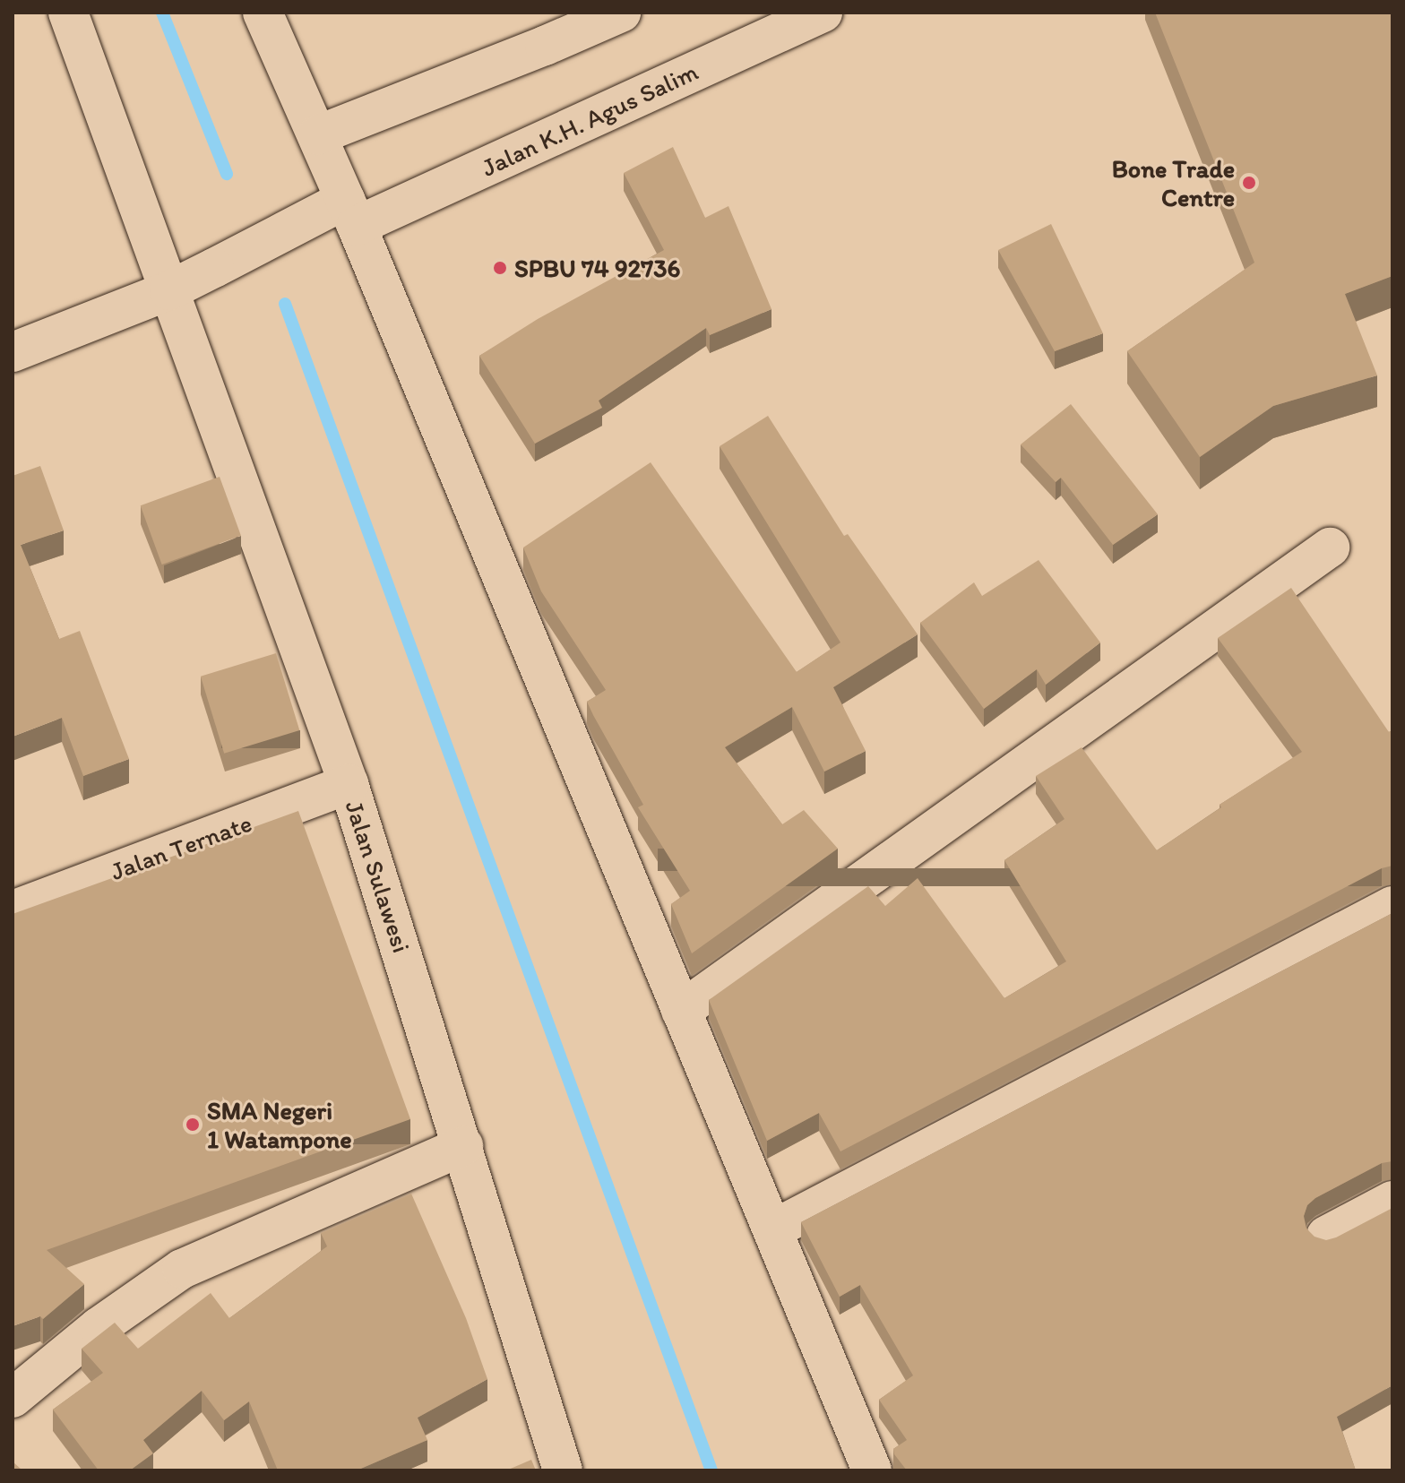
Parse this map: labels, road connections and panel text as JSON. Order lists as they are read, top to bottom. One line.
{"streets":{"street":["Jalan K.H. Agus Salim","Jalan Ternate","Jalan Sulawesi"]},"crossings":[["Jalan K.H. Agus Salim","Jalan Sulawesi"],["Jalan Ternate","Jalan Sulawesi"]],"places":["Bone Trade Centre","SPBU 74 92736","SMA Negeri 1 Watampone"]}
